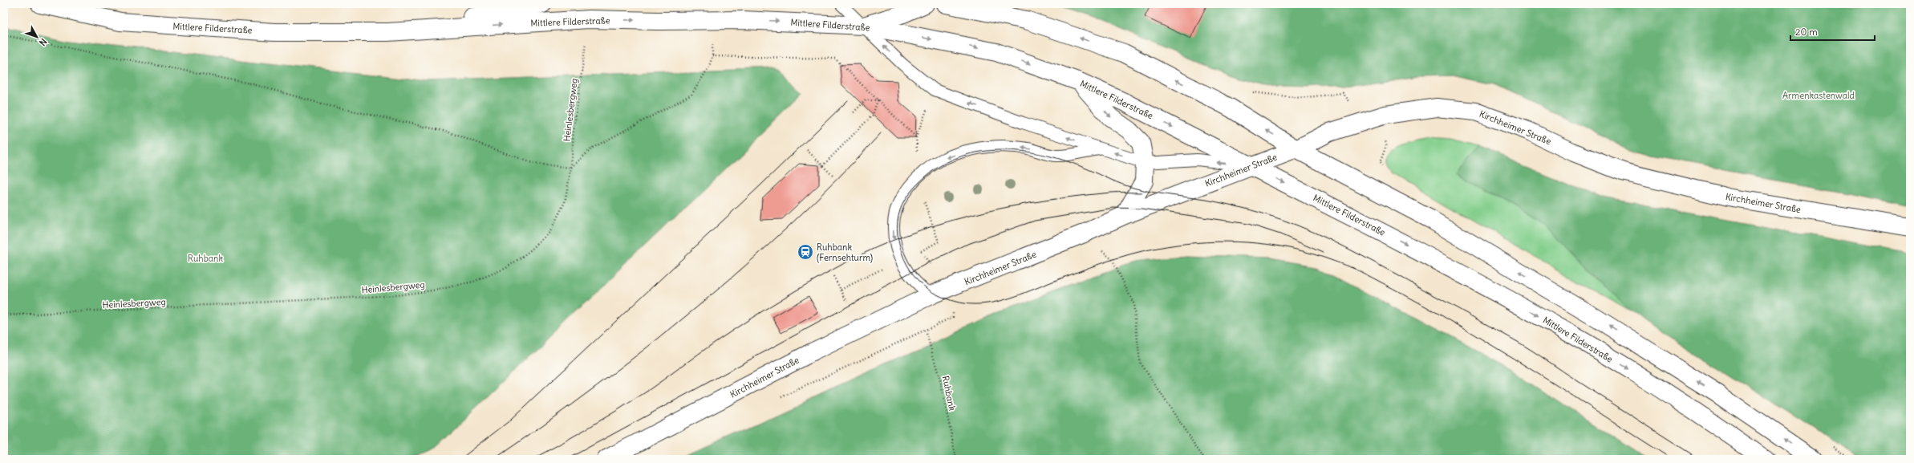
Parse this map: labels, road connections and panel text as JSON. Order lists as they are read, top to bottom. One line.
{"streets":{"main road":["Mittlere Filderstraße","Kirchheimer Straße"],"path":["Heinlesbergweg","Ruhbank"]},"crossings":[["Mittlere Filderstraße","Heinlesbergweg"],["Mittlere Filderstraße","Kirchheimer Straße"]],"parks":["Armenkastenwald","Ruhbank"],"places":{"station":["Ruhbank (Fernsehturm)"]},"scale_bar":"20 m","north":"bottom right"}
